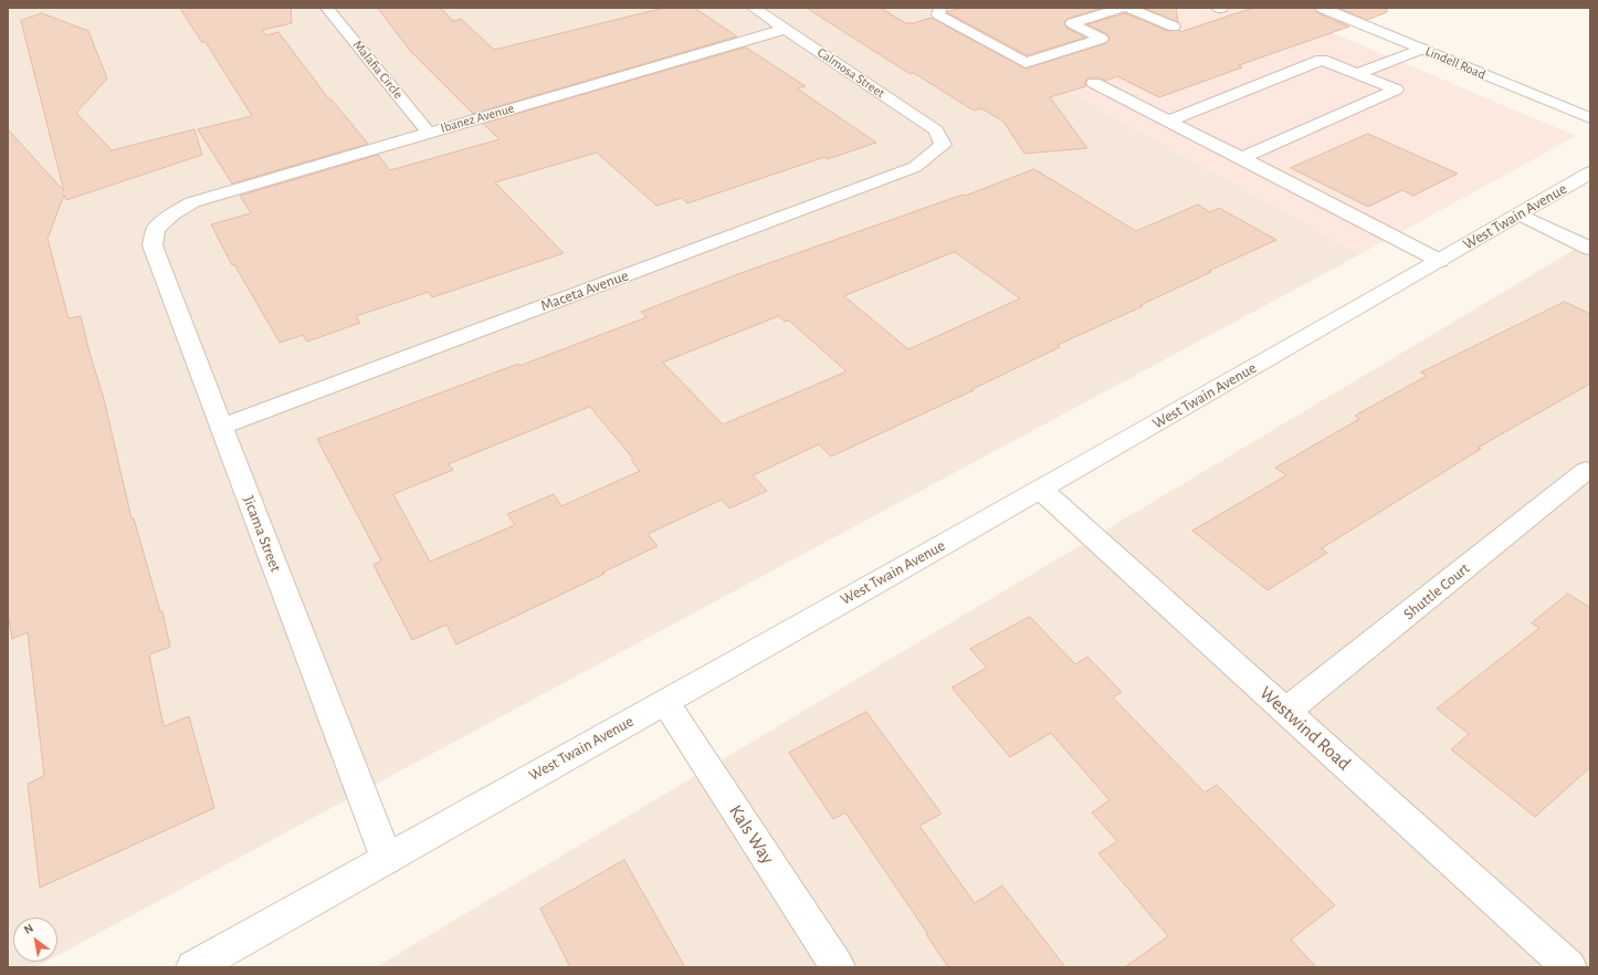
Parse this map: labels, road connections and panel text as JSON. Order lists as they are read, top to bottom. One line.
{"streets":{"street":["Lindell Road","Malafia Circle","Calmosa Street","Ibanez Avenue","West Twain Avenue","Maceta Avenue","Jicama Street","Shuttle Court","Westwind Road","Kals Way"]},"crossings":[["Malafia Circle","Ibanez Avenue"],["Calmosa Street","Ibanez Avenue"],["Calmosa Street","Maceta Avenue"],["Ibanez Avenue","Jicama Street"],["West Twain Avenue","Jicama Street"],["West Twain Avenue","Westwind Road"],["West Twain Avenue","Kals Way"],["Maceta Avenue","Jicama Street"],["Shuttle Court","Westwind Road"]],"north":"top left"}
